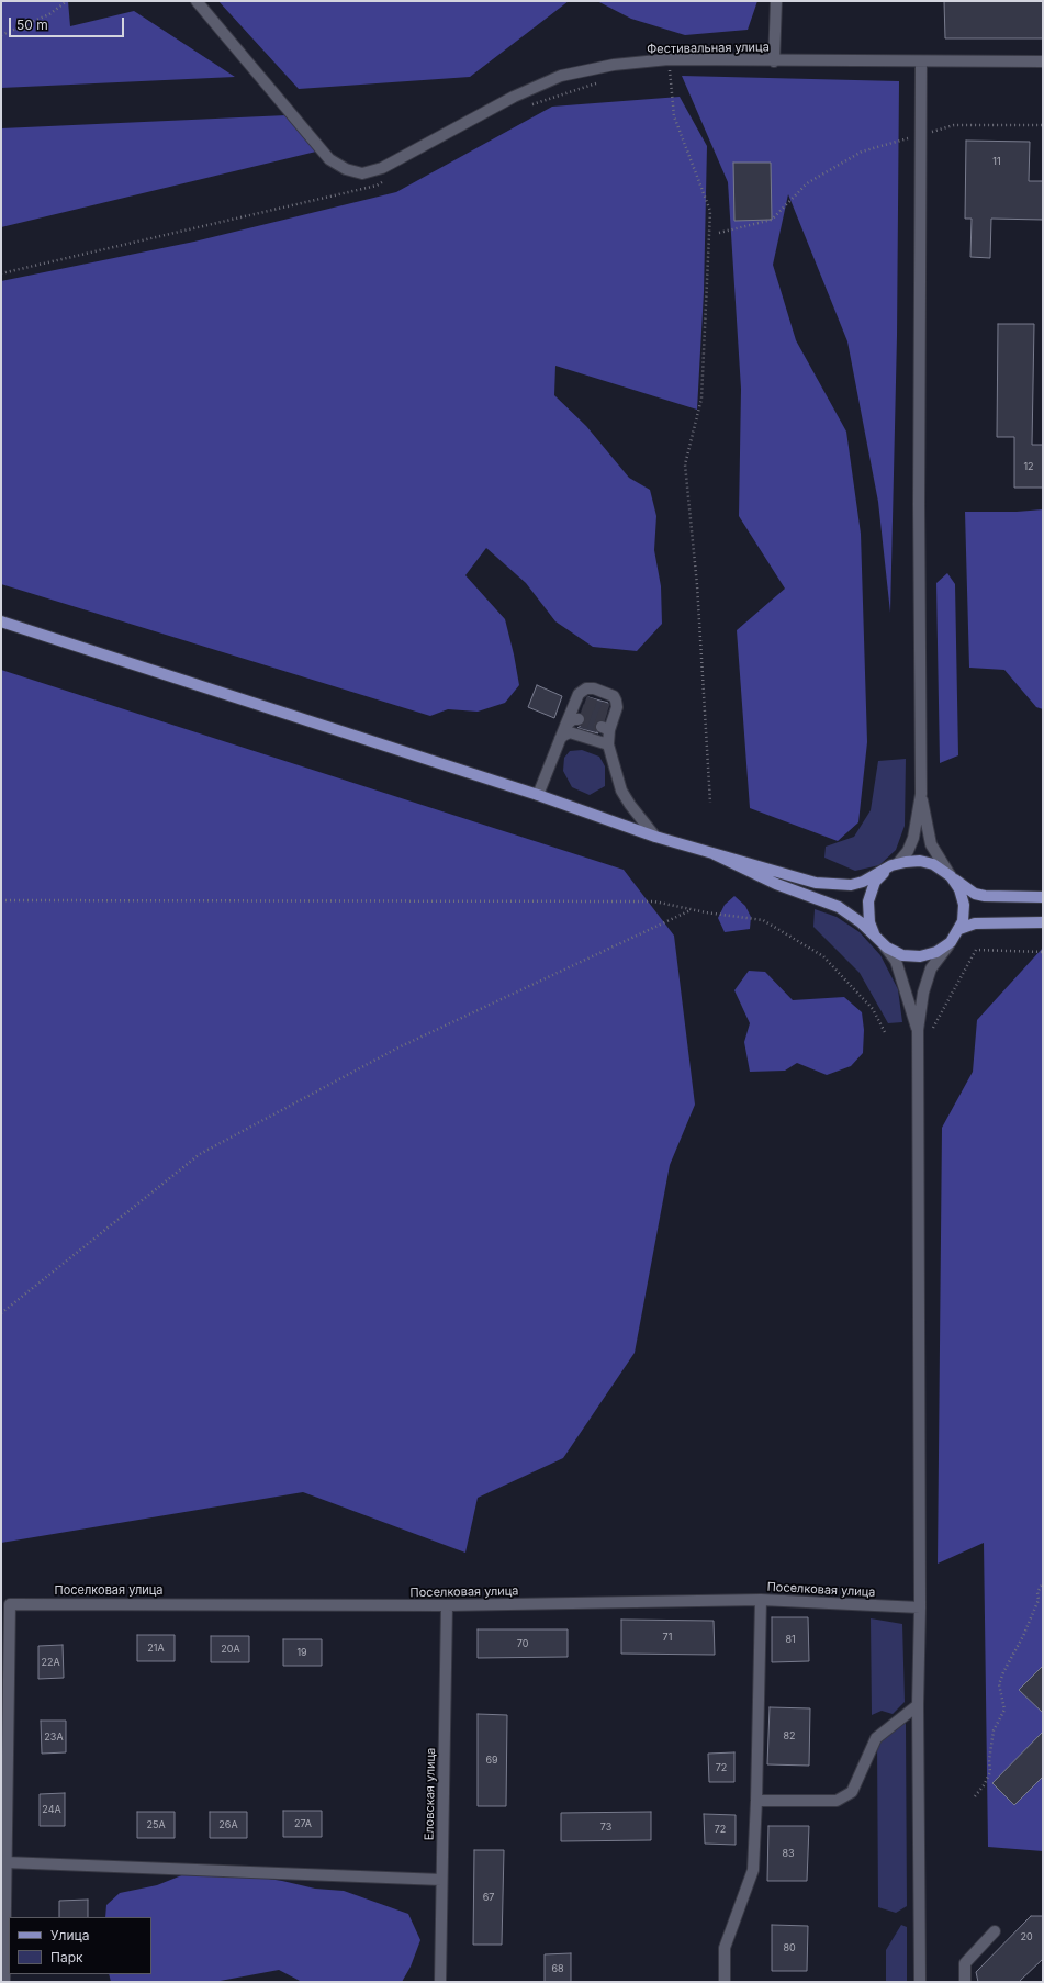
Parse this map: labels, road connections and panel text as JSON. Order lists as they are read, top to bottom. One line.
{"streets":{"street":["Фестивальная улица","Поселковая улица","Еловская улица"]},"crossings":[["Поселковая улица","Еловская улица"]],"house_numbers":["11","12","71","81","70","21А","20А","19","22А","82","23А","69","72","24А","27А","25А","26А","73","72","83","67","20","80","68"],"legend":["Улица","Парк"],"scale_bar":"50 m"}
